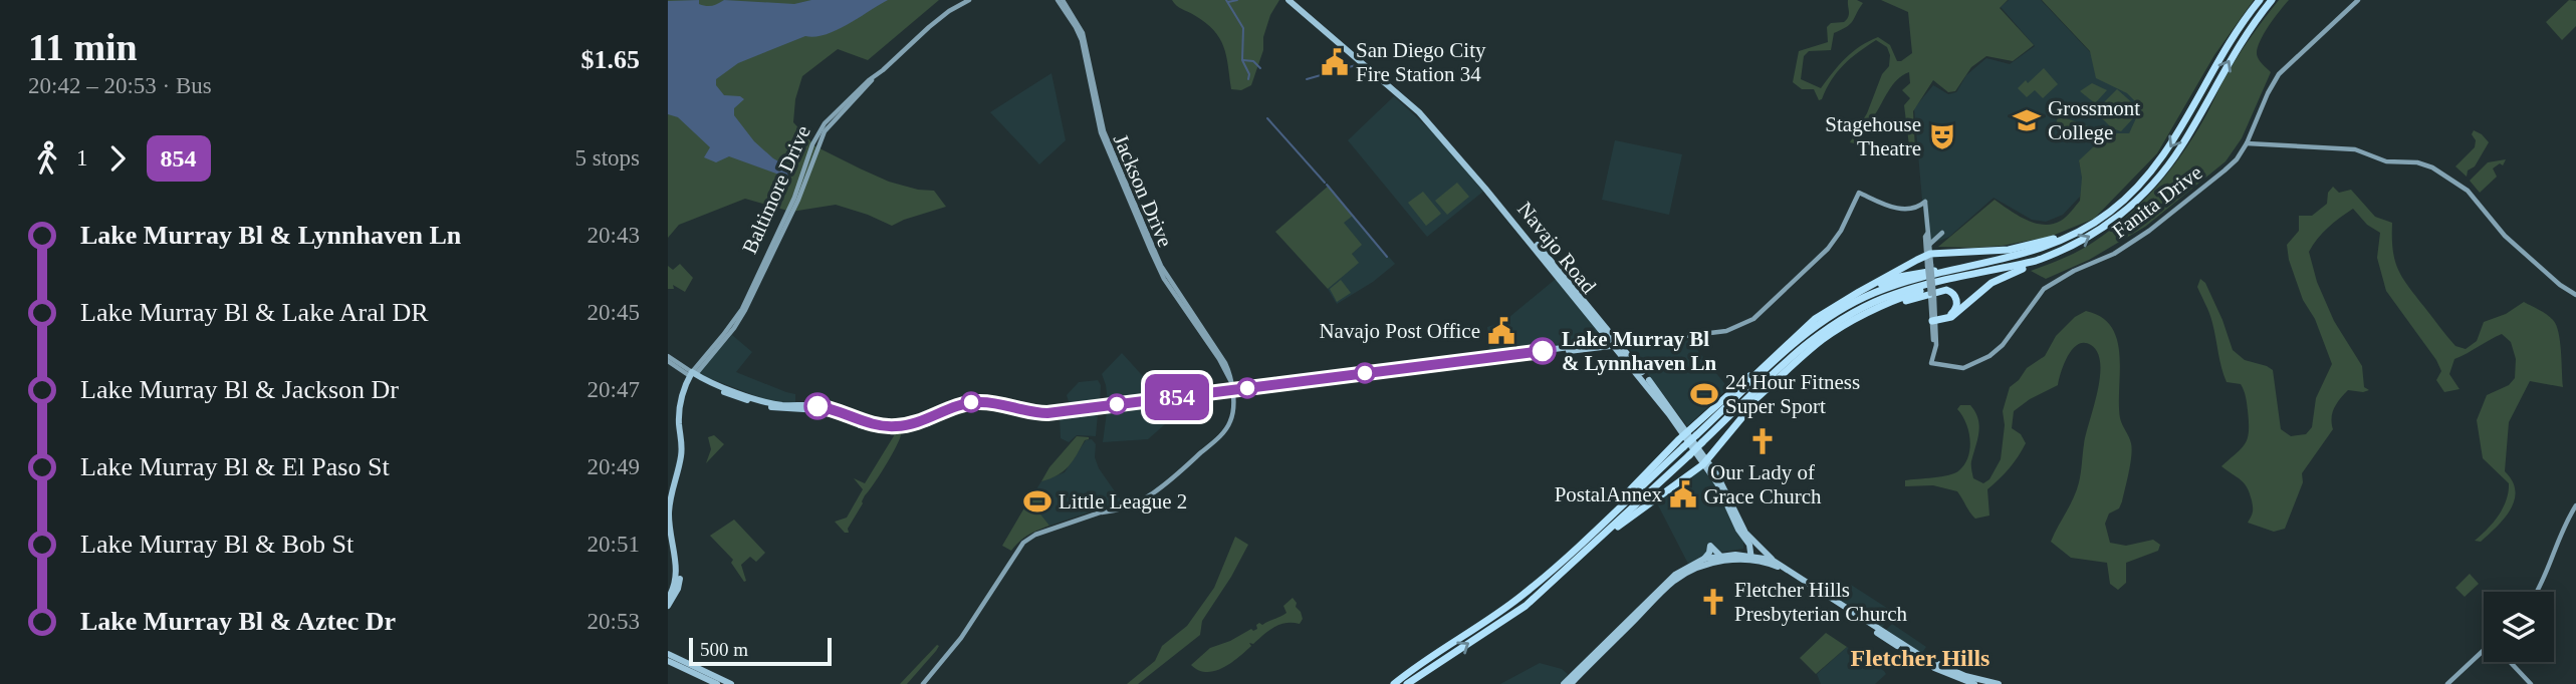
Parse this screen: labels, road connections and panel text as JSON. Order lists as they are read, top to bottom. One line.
{"streets":{"main road":["Baltimore Drive","Jackson Drive","Fanita Drive","Navajo Road"]},"districts":["Fletcher Hills"],"places":{"public building":["San Diego City Fire Station 34","Navajo Post Office","PostalAnnex"],"school or university":["Grossmont College"],"theatre":["Stagehouse Theatre"],"other":["Lake Murray Bl & Lynnhaven Ln"],"sports":["24 Hour Fitness Super Sport","Little League 2"],"church":["Our Lady of Grace Church","Fletcher Hills Presbyterian Church"]},"lines":["bus line 854"],"scale_bar":"500 m","page":{"heading":["11 min","20:42 – 20:53 · Bus","$1.65"],"on_map":"854","legs":["1","854","5 stops"],"list":[{"name":"Lake Murray Bl & Lynnhaven Ln","value":"20:43"},{"name":"Lake Murray Bl & Lake Aral DR","value":"20:45"},{"name":"Lake Murray Bl & Jackson Dr","value":"20:47"},{"name":"Lake Murray Bl & El Paso St","value":"20:49"},{"name":"Lake Murray Bl & Bob St","value":"20:51"},{"name":"Lake Murray Bl & Aztec Dr","value":"20:53"}],"scale":"500 m"}}
